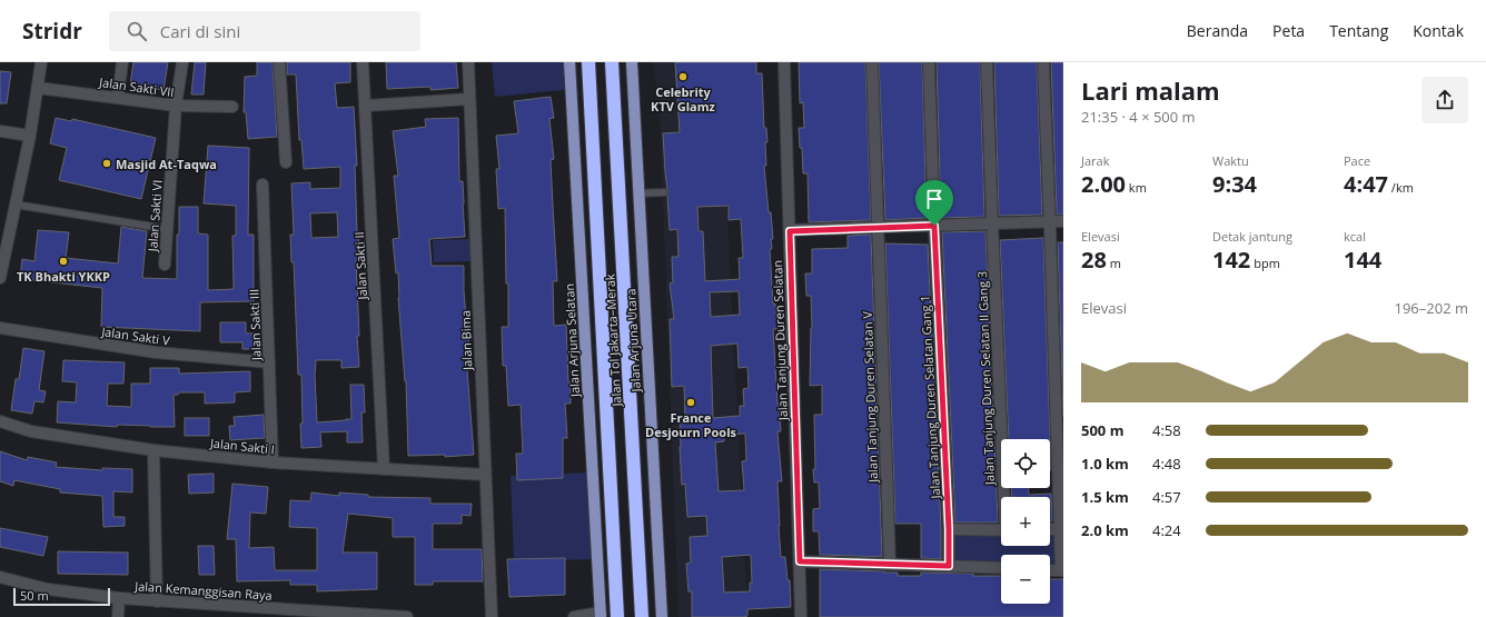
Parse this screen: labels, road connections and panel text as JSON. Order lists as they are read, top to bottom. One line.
{"streets":{"highway":["Jalan Tol Jakarta–Merak"],"main road":["Jalan Arjuna Selatan","Jalan Arjuna Utara"],"street":["Jalan Sakti VII","Jalan Sakti VI","Jalan Sakti II","Jalan Sakti III","Jalan Sakti V","Jalan Bima","Jalan Tanjung Duren Selatan","Jalan Tanjung Duren Selatan II Gang 3","Jalan Tanjung Duren Selatan V","Jalan Tanjung Duren Selatan Gang 1","Jalan Sakti I","Jalan Kemanggisan Raya"]},"crossings":[["Jalan Sakti VII","Jalan Sakti VI"],["Jalan Sakti II","Jalan Sakti I"],["Jalan Sakti III","Jalan Sakti V"],["Jalan Sakti III","Jalan Sakti I"],["Jalan Bima","Jalan Sakti I"]],"places":["Celebrity KTV Glamz","Masjid At-Taqwa","TK Bhakti YKKP","France Desjourn Pools"],"scale_bar":"50 m","page":{"header":"Stridr","search":"Cari di sini","nav":["Beranda","Peta","Tentang","Kontak"],"heading":["Lari malam","21:35 · 4 × 500 m"],"stats":[["Jarak","2.00 km"],["Waktu","9:34"],["Pace","4:47 /km"],["Elevasi","28 m"],["Detak jantung","142 bpm"],["kcal","144"]],"chart":["Elevasi","196–202 m"],"list":[{"name":"500 m","note":"4:58"},{"name":"1.0 km","note":"4:48"},{"name":"1.5 km","note":"4:57"},{"name":"2.0 km","note":"4:24"}],"map_buttons":["+","−"],"scale":"50 m"}}
